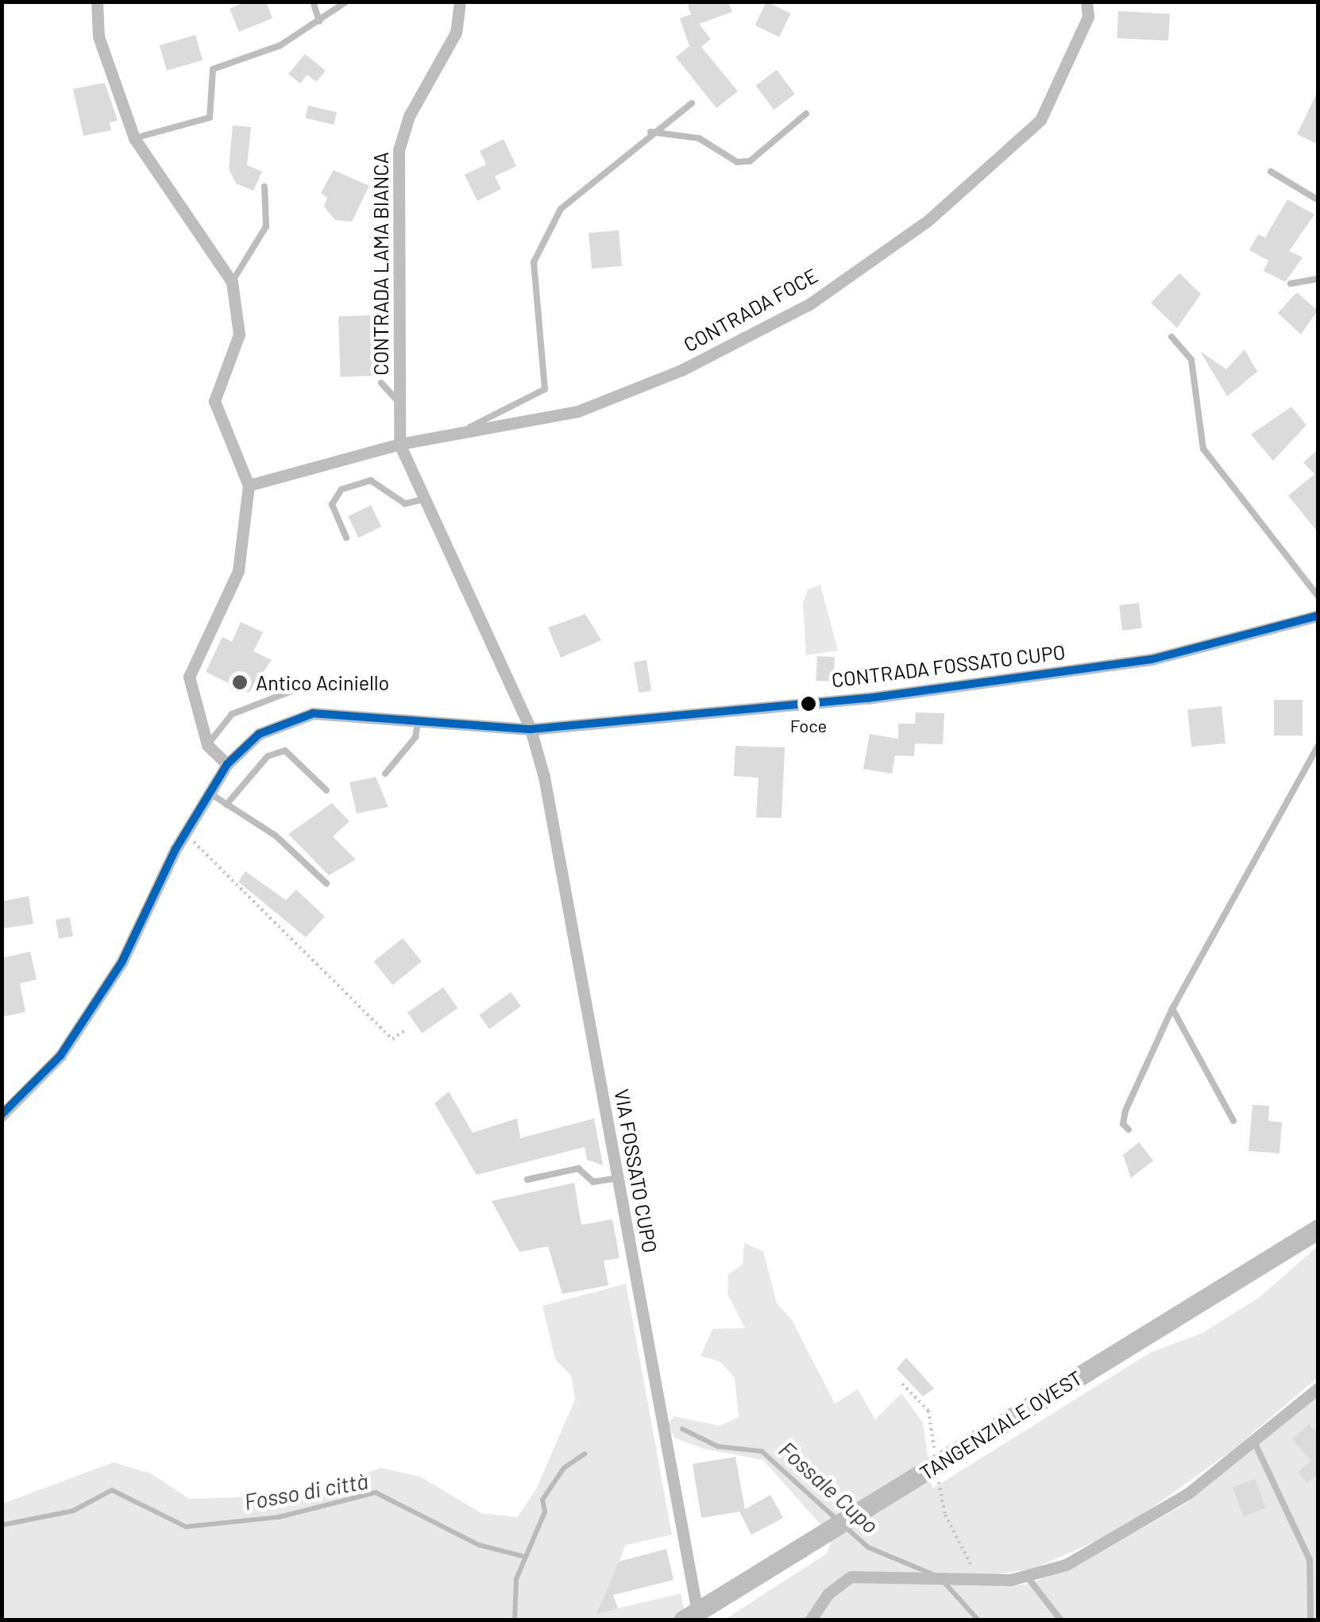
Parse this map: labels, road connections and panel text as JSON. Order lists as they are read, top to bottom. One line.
{"streets":{"main road":["TANGENZIALE OVEST"],"street":["CONTRADA LAMA BIANCA","CONTRADA FOCE","CONTRADA FOSSATO CUPO","VIA FOSSATO CUPO"]},"crossings":[["CONTRADA LAMA BIANCA","CONTRADA FOCE"],["CONTRADA FOSSATO CUPO","VIA FOSSATO CUPO"]],"water":["Fossale Cupo","Fosso di città"],"places":["Antico Aciniello","Foce"]}
